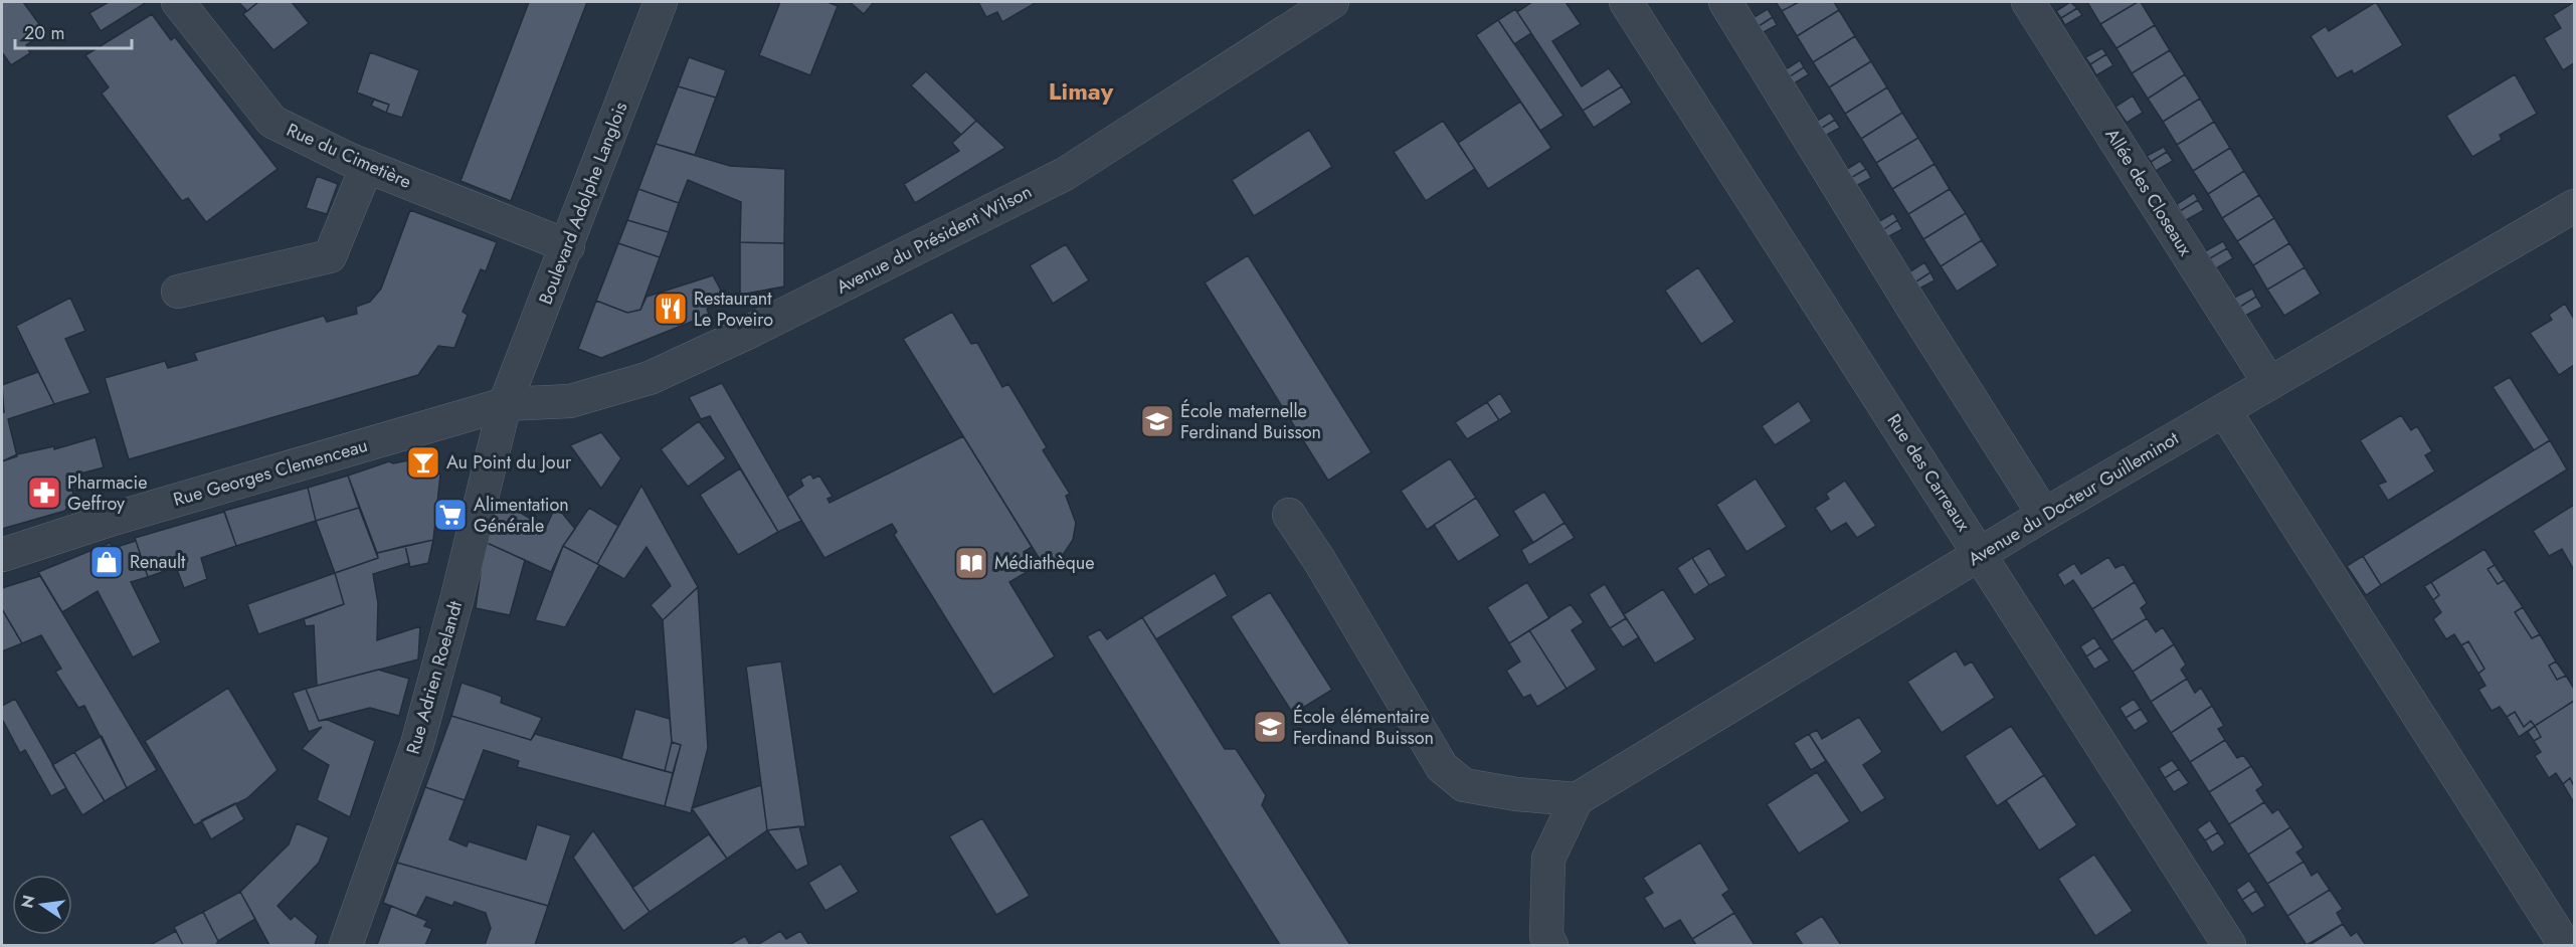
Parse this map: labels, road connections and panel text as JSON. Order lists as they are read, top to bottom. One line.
{"streets":{"street":["Rue du Cimetière","Allée des Closeaux","Boulevard Adolphe Langlois","Avenue du Président Wilson","Rue Georges Clemenceau","Rue des Carreaux","Avenue du Docteur Guilleminot","Rue Adrien Roelandt"]},"crossings":[["Rue du Cimetière","Boulevard Adolphe Langlois"],["Allée des Closeaux","Avenue du Docteur Guilleminot"],["Boulevard Adolphe Langlois","Avenue du Président Wilson"],["Boulevard Adolphe Langlois","Rue Georges Clemenceau"],["Boulevard Adolphe Langlois","Rue Adrien Roelandt"],["Avenue du Président Wilson","Rue Georges Clemenceau"],["Avenue du Président Wilson","Rue Adrien Roelandt"],["Rue Georges Clemenceau","Rue Adrien Roelandt"],["Rue des Carreaux","Avenue du Docteur Guilleminot"]],"districts":["Limay"],"places":{"restaurant":["Restaurant Le Poveiro"],"school or university":["École maternelle Ferdinand Buisson","École élémentaire Ferdinand Buisson"],"bar":["Au Point du Jour"],"pharmacy":["Pharmacie Geffroy"],"supermarket":["Alimentation Générale"],"shop":["Renault"],"library":["Médiathèque"]},"scale_bar":"20 m","north":"left"}
